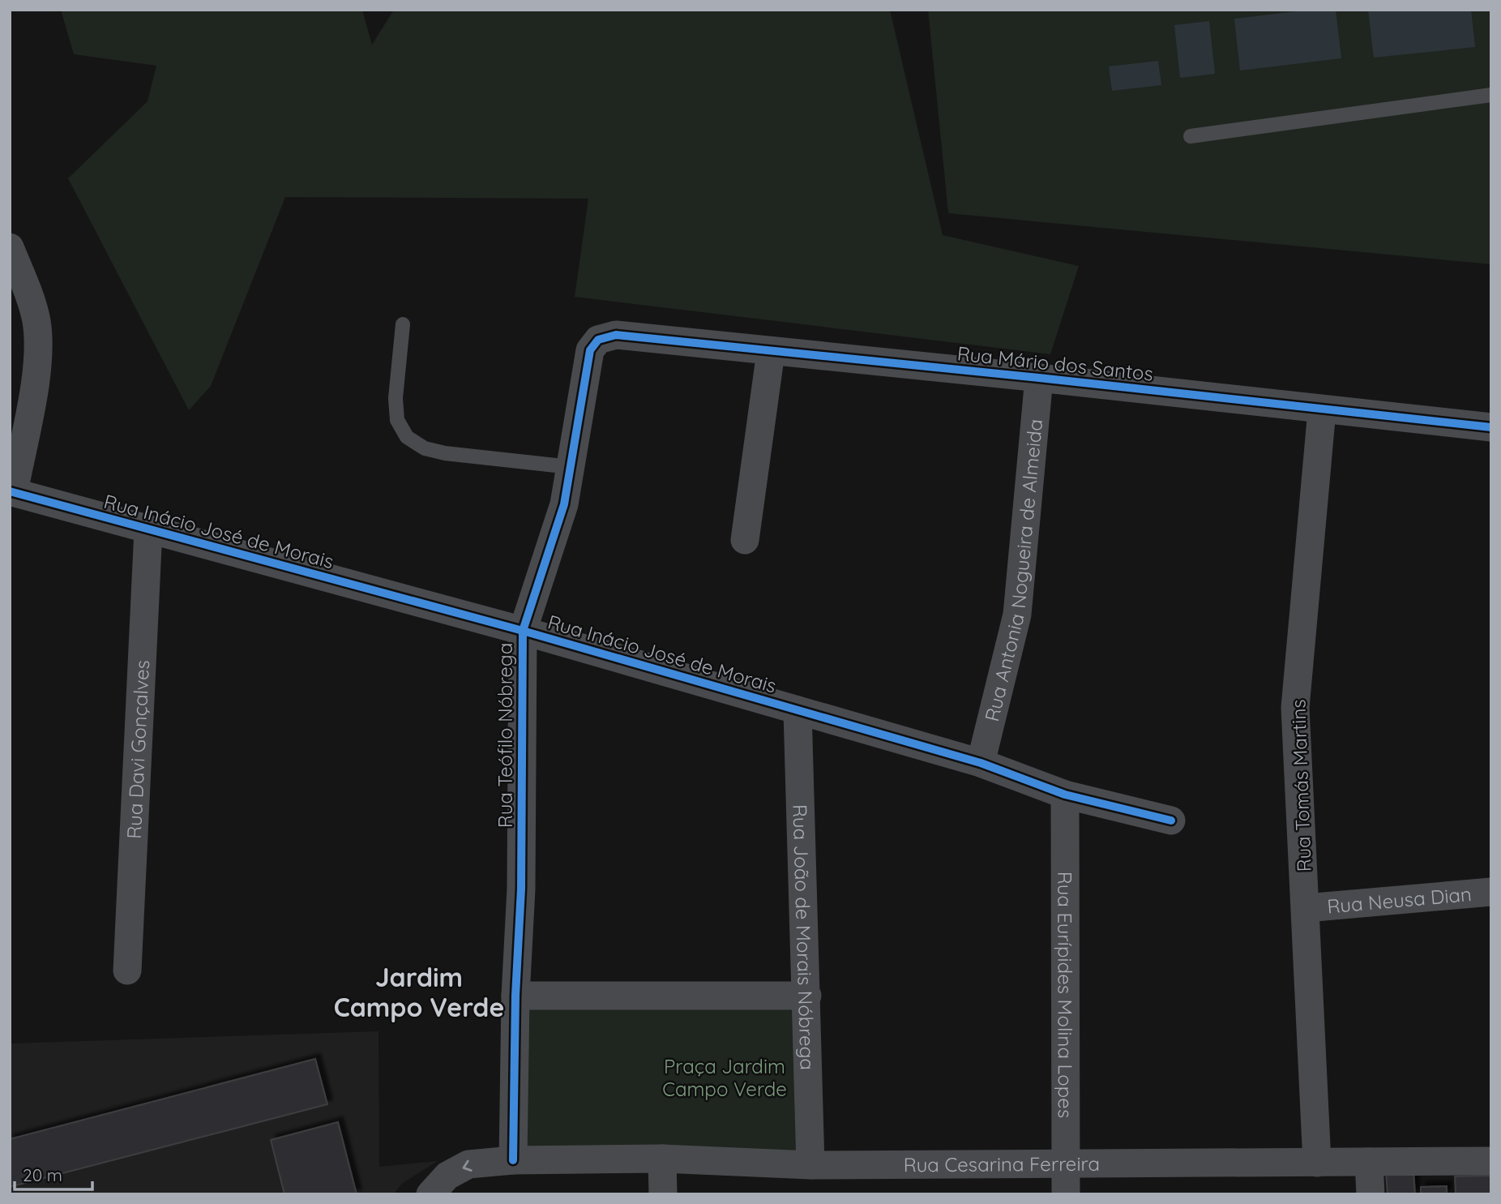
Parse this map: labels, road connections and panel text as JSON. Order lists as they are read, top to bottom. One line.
{"streets":{"street":["Rua Mário dos Santos","Rua Inácio José de Morais","Rua Antonia Nogueira de Almeida","Rua Teófilo Nóbrega","Rua Davi Gonçalves","Rua Tomás Martins","Rua Neusa Dian","Rua João de Morais Nóbrega","Rua Eurípides Molina Lopes","Rua Cesarina Ferreira"]},"crossings":[["Rua Mário dos Santos","Rua Antonia Nogueira de Almeida"],["Rua Mário dos Santos","Rua Teófilo Nóbrega"],["Rua Mário dos Santos","Rua Tomás Martins"],["Rua Inácio José de Morais","Rua Antonia Nogueira de Almeida"],["Rua Inácio José de Morais","Rua Teófilo Nóbrega"],["Rua Inácio José de Morais","Rua Davi Gonçalves"],["Rua Inácio José de Morais","Rua João de Morais Nóbrega"],["Rua Inácio José de Morais","Rua Eurípides Molina Lopes"],["Rua Teófilo Nóbrega","Rua Cesarina Ferreira"],["Rua Tomás Martins","Rua Neusa Dian"],["Rua Tomás Martins","Rua Cesarina Ferreira"],["Rua João de Morais Nóbrega","Rua Cesarina Ferreira"],["Rua Eurípides Molina Lopes","Rua Cesarina Ferreira"]],"districts":["Jardim Campo Verde"],"parks":["Praça Jardim Campo Verde"],"scale_bar":"20 m"}
